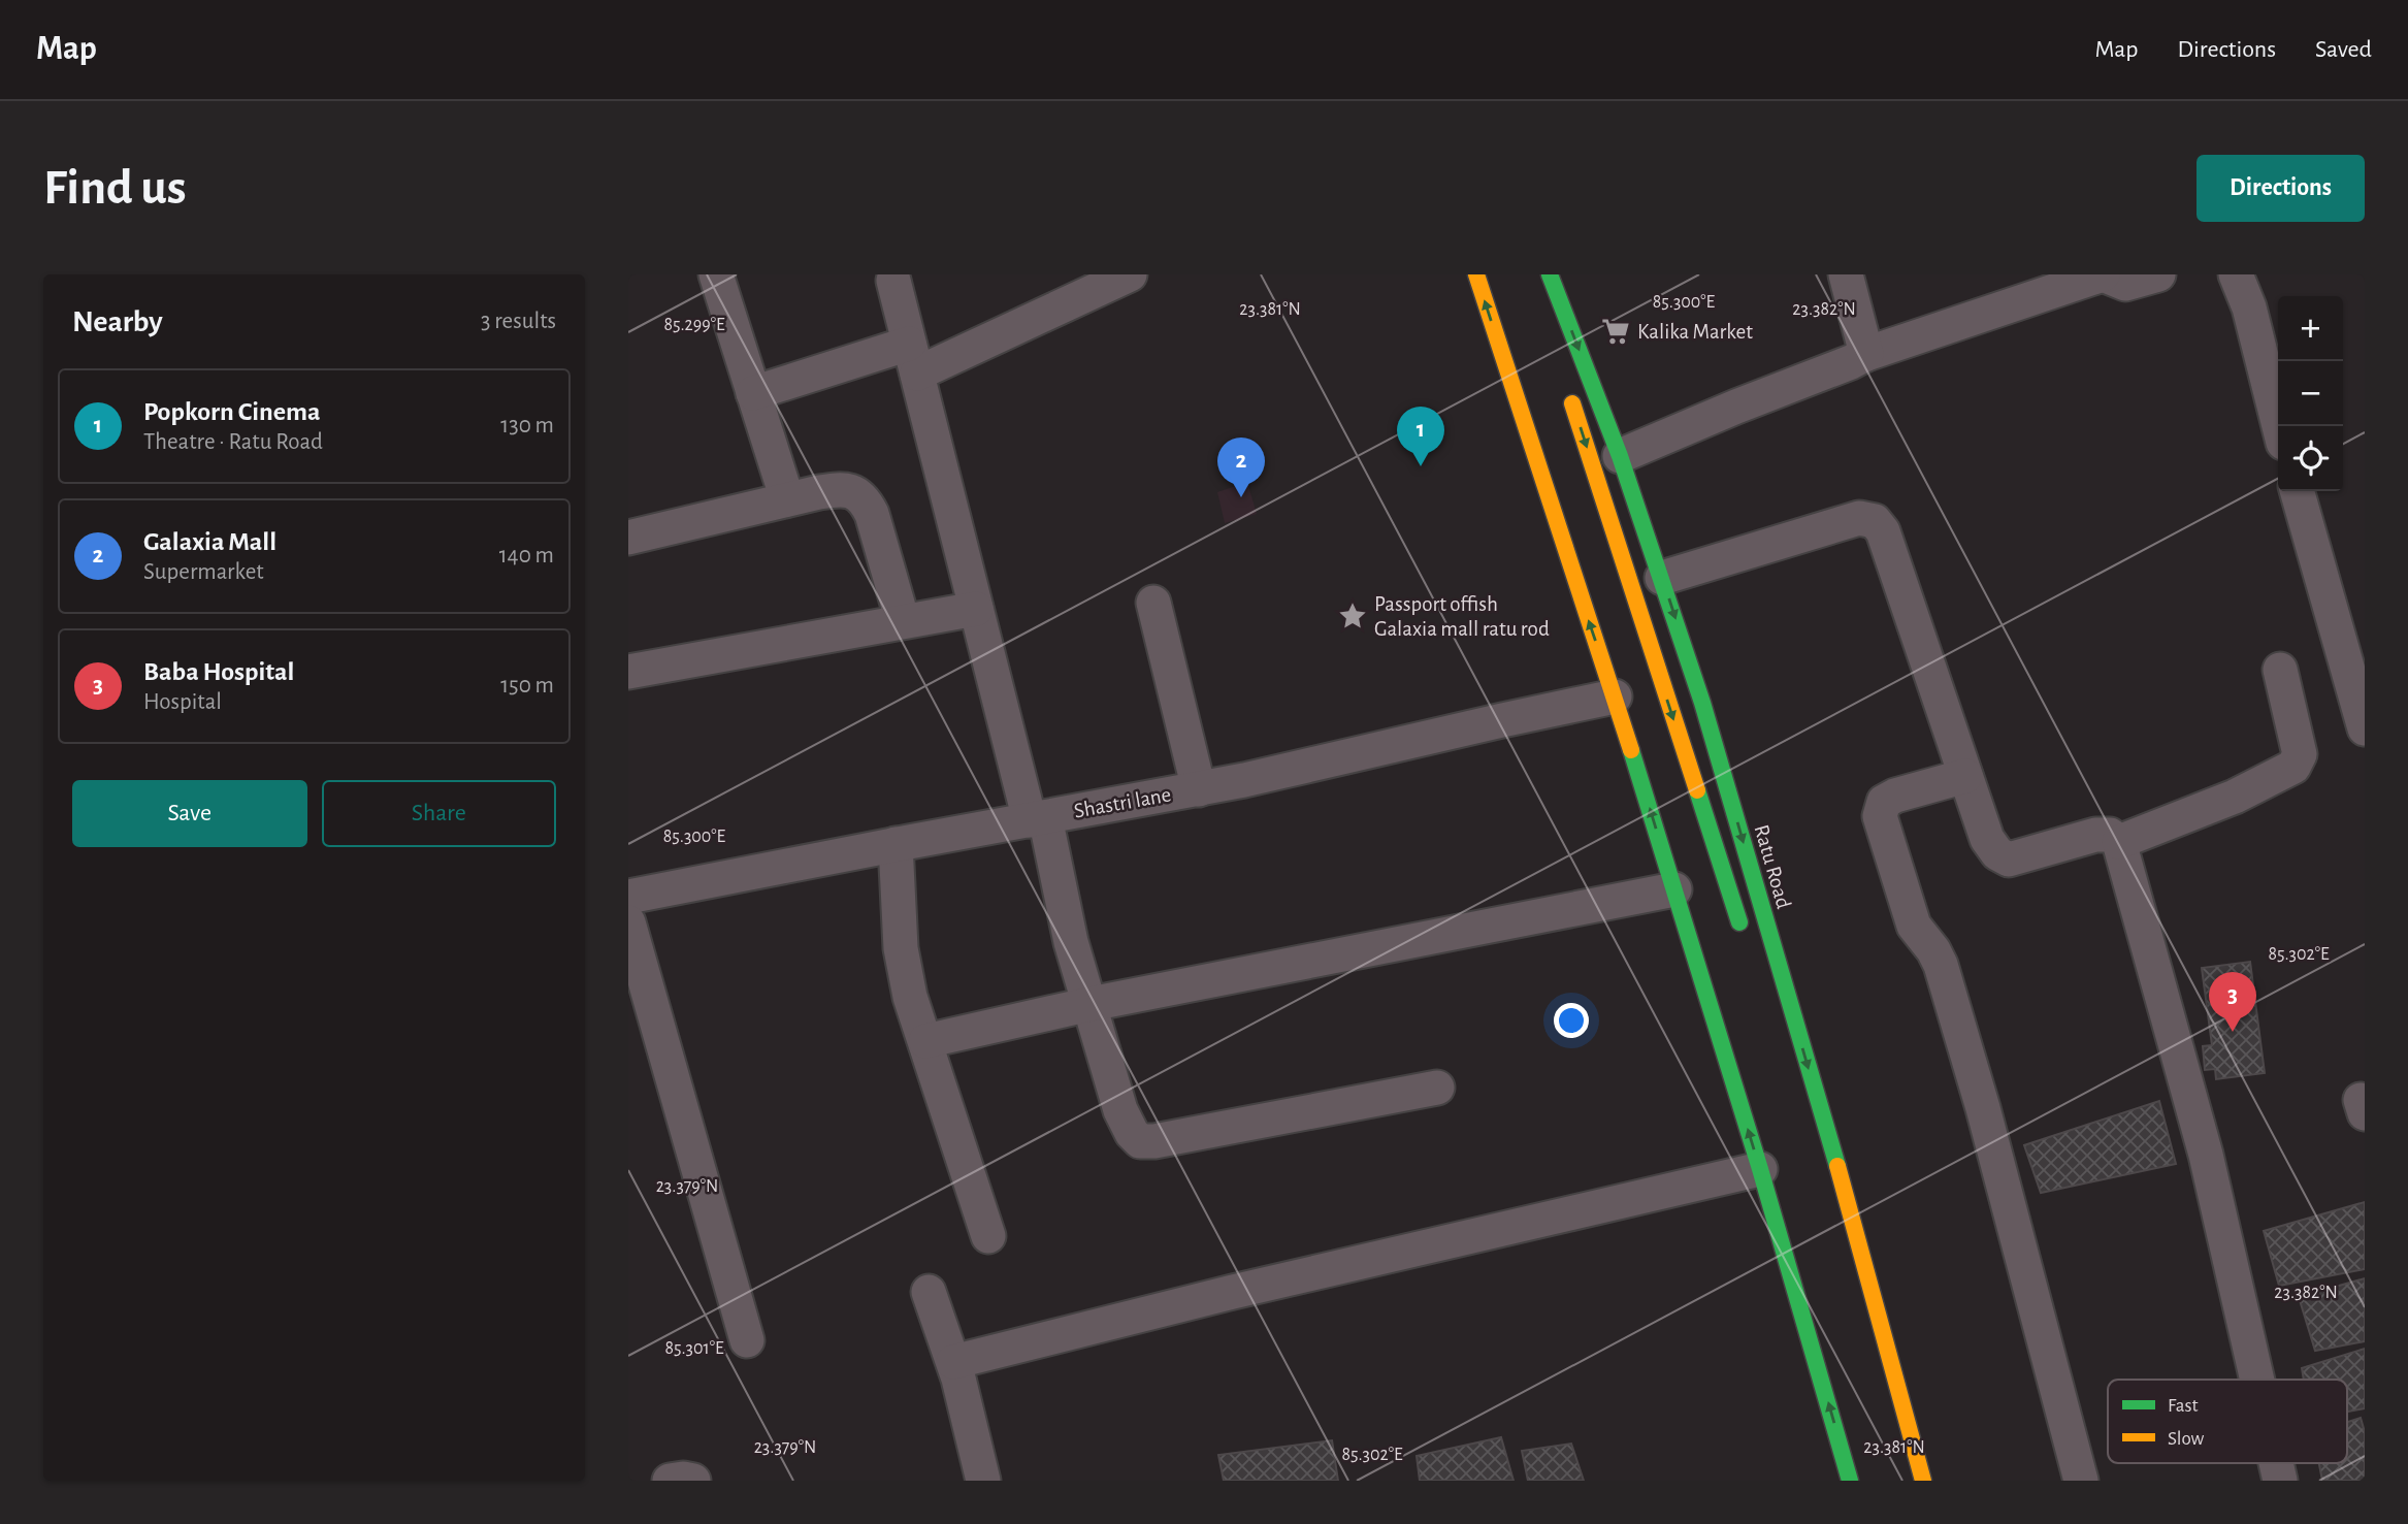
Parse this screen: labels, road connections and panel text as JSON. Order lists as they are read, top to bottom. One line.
{"streets":{"main road":["Ratu Road"],"street":["Shastri lane"]},"places":{"supermarket":["Kalika Market"],"place":["Passport offish Galaxia mall ratu rod"]},"legend":["Fast","Slow"],"page":{"header":"Map","nav":["Map","Directions","Saved"],"buttons":["Directions",["Save","Share"]],"title":"Find us","heading":["Nearby","3 results"],"map_buttons":["+","−"],"list":[{"mark":"1","name":"Popkorn Cinema","note":"Theatre · Ratu Road","value":"130 m"},{"mark":"2","name":"Galaxia Mall","note":"Supermarket","value":"140 m"},{"mark":"3","name":"Baba Hospital","note":"Hospital","value":"150 m"}],"pins":["1","2","3"]},"coordinates":["85.300°E","23.381°N","23.382°N","85.299°E","85.302°E","23.379°N","85.301°E"]}
